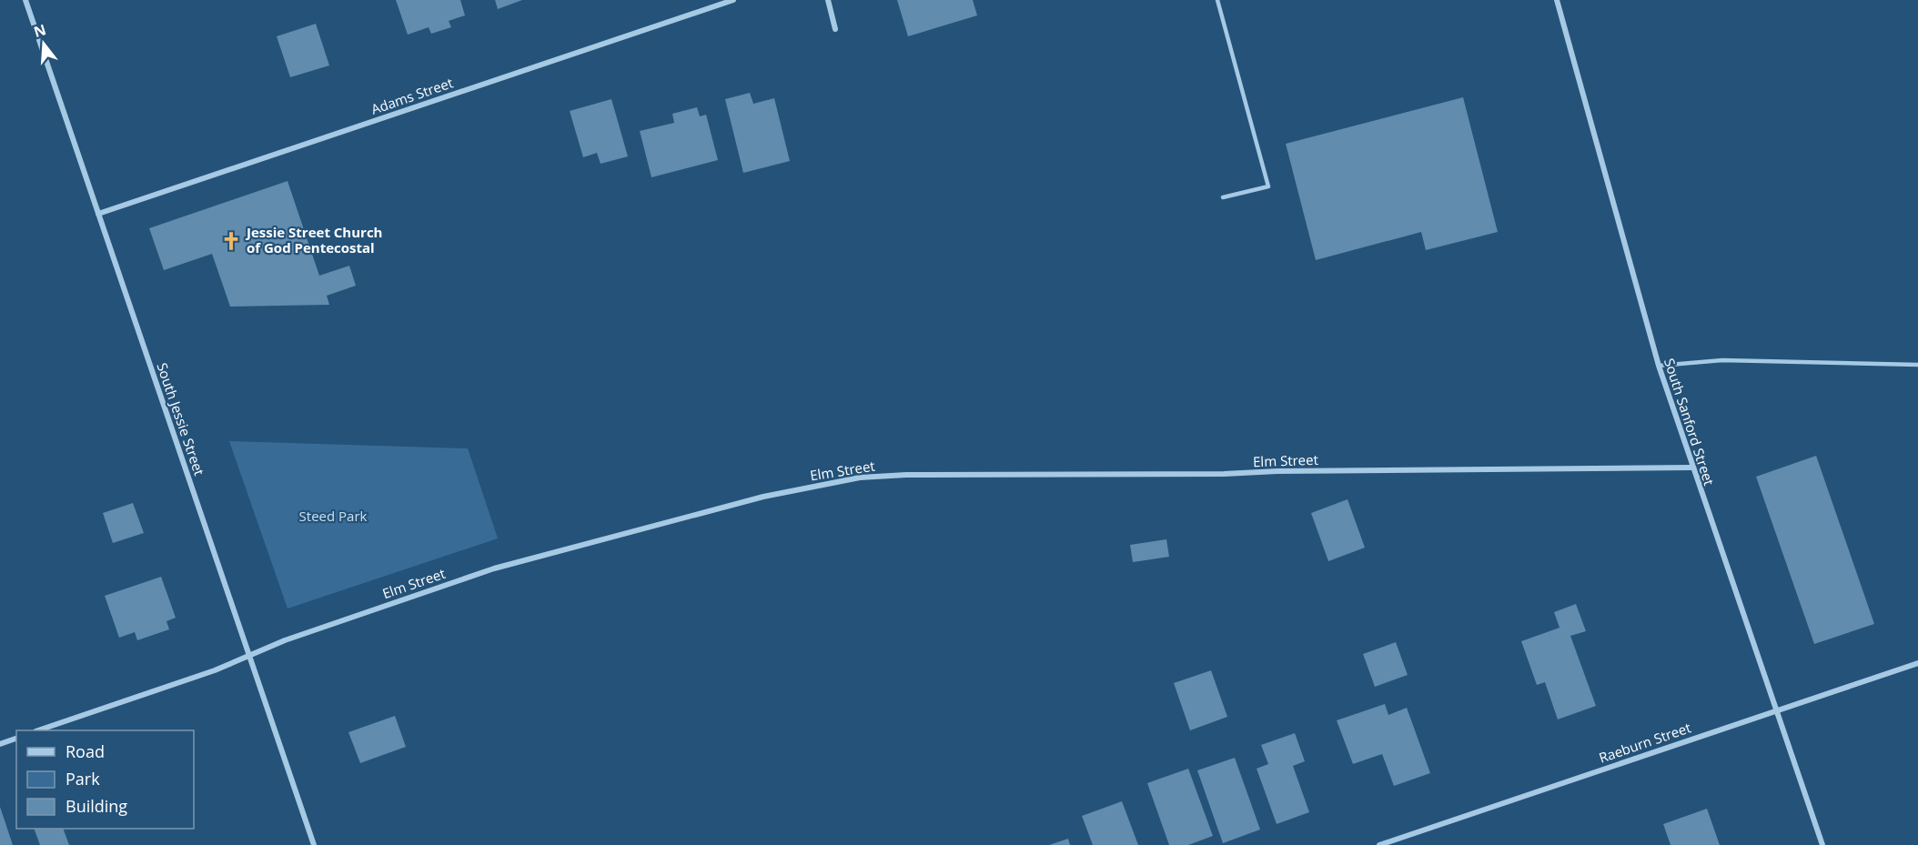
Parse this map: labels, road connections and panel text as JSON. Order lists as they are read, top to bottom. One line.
{"streets":{"street":["Adams Street","South Jessie Street","South Sanford Street","Elm Street","Raeburn Street"]},"crossings":[["Adams Street","South Jessie Street"],["South Jessie Street","Elm Street"],["South Sanford Street","Elm Street"],["South Sanford Street","Raeburn Street"]],"parks":["Steed Park"],"places":{"church":["Jessie Street Church of God Pentecostal"]},"legend":["Road","Park","Building"],"north":"top"}
